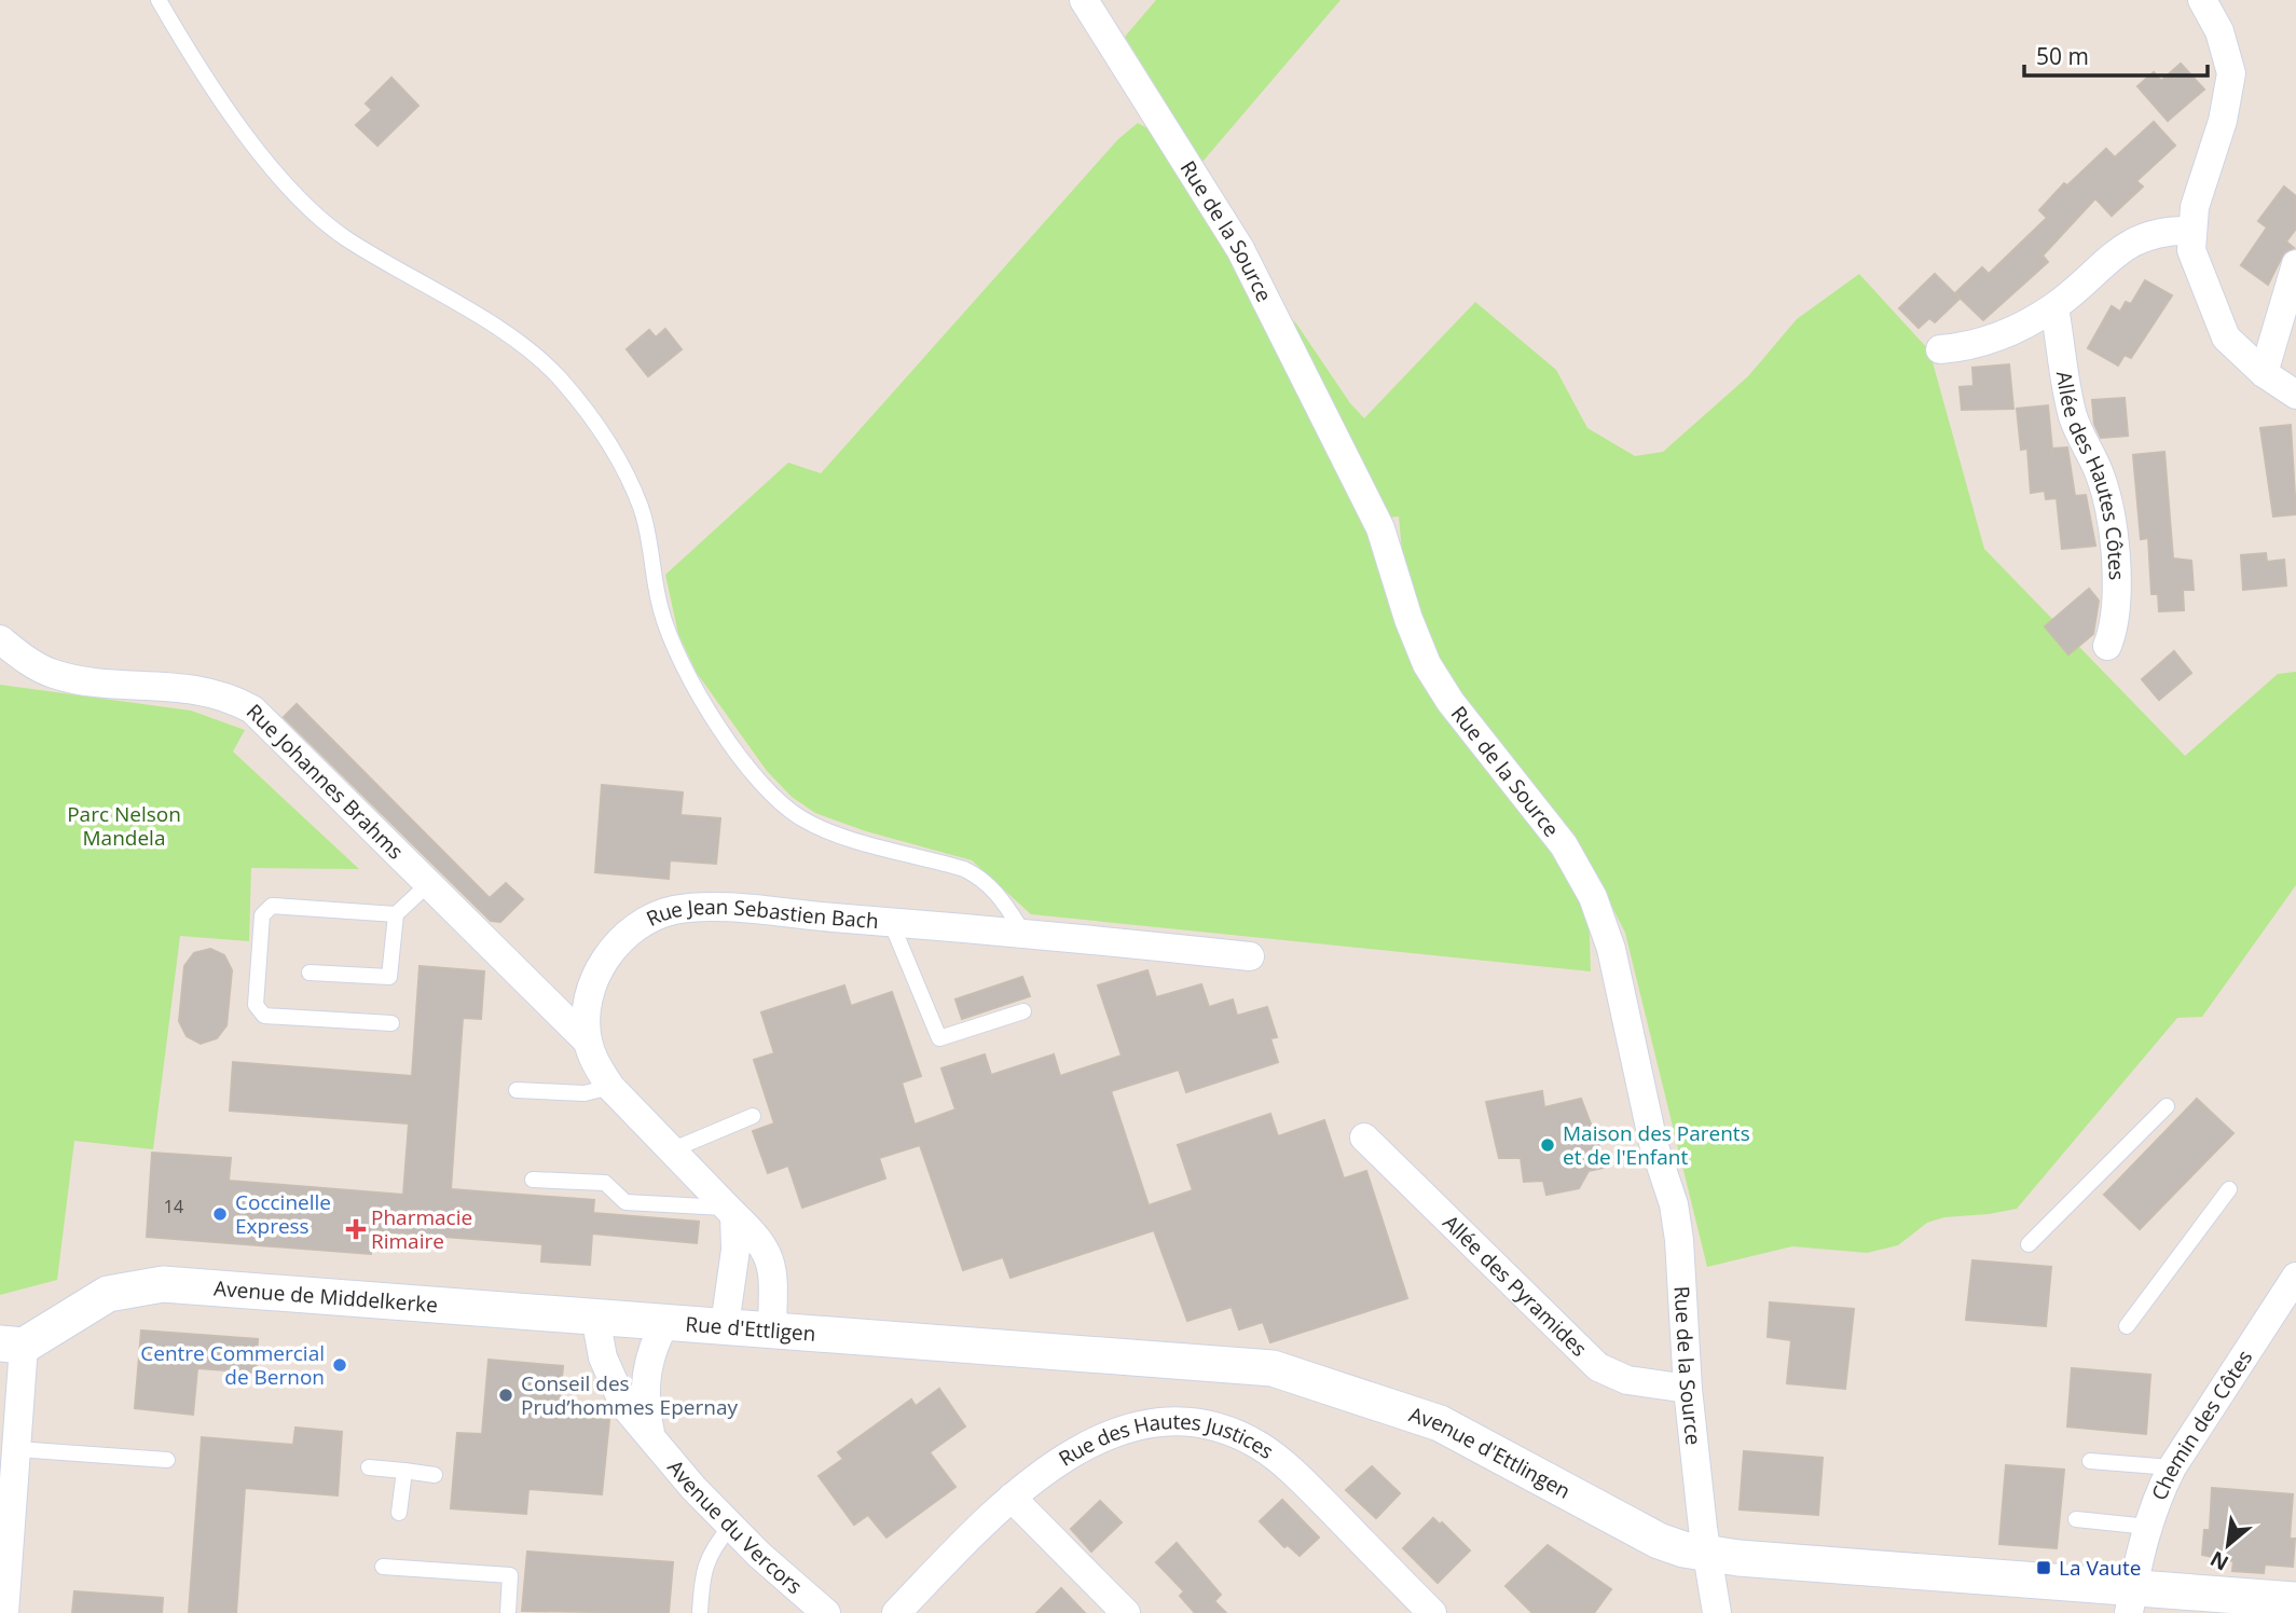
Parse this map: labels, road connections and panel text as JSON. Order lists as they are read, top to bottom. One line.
{"streets":{"street":["Rue de la Source","Allée des Hautes Côtes","Rue Johannes Brahms","Rue Jean Sebastien Bach","Allée des Pyramides","Avenue de Middelkerke","Rue d'Ettligen","Chemin des Côtes","Avenue d'Ettlingen","Rue des Hautes Justices","Avenue du Vercors"]},"crossings":[["Rue de la Source","Allée des Pyramides"],["Rue de la Source","Avenue d'Ettlingen"],["Rue Johannes Brahms","Rue Jean Sebastien Bach"],["Rue Jean Sebastien Bach","Rue d'Ettligen"],["Avenue de Middelkerke","Rue d'Ettligen"],["Avenue de Middelkerke","Avenue du Vercors"],["Rue d'Ettligen","Avenue d'Ettlingen"],["Rue d'Ettligen","Avenue du Vercors"],["Chemin des Côtes","Avenue d'Ettlingen"]],"parks":["Parc Nelson Mandela"],"places":{"other":["Maison des Parents et de l'Enfant","Coccinelle Express","Centre Commercial de Bernon","Conseil des Prud’hommes Epernay"],"health":["Pharmacie Rimaire"],"transit":["La Vaute"]},"house_numbers":["14"],"scale_bar":"50 m","north":"bottom left"}
